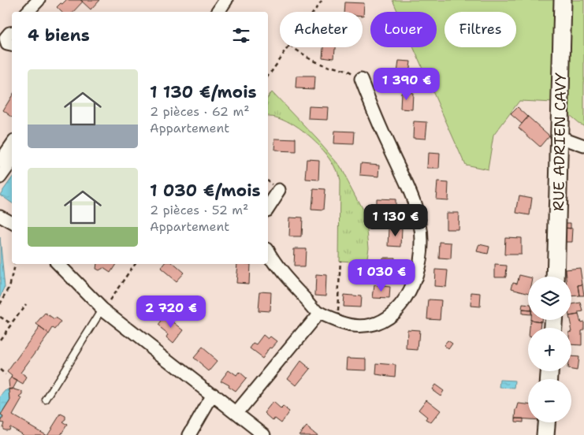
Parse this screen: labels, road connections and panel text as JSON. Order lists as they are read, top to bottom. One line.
{"streets":{"main road":["RUE ADRIEN CAVY"]},"page":{"chip":["Acheter","Louer","Filtres"],"heading":"4 biens","list":[{"name":"1 130 €/mois","note":"2 pièces · 62 m² · Appartement"},{"name":"1 030 €/mois","note":"2 pièces · 52 m² · Appartement"}],"price":["1 390 €","1 130 €","1 030 €","2 720 €"],"map_buttons":["+","−"]}}
